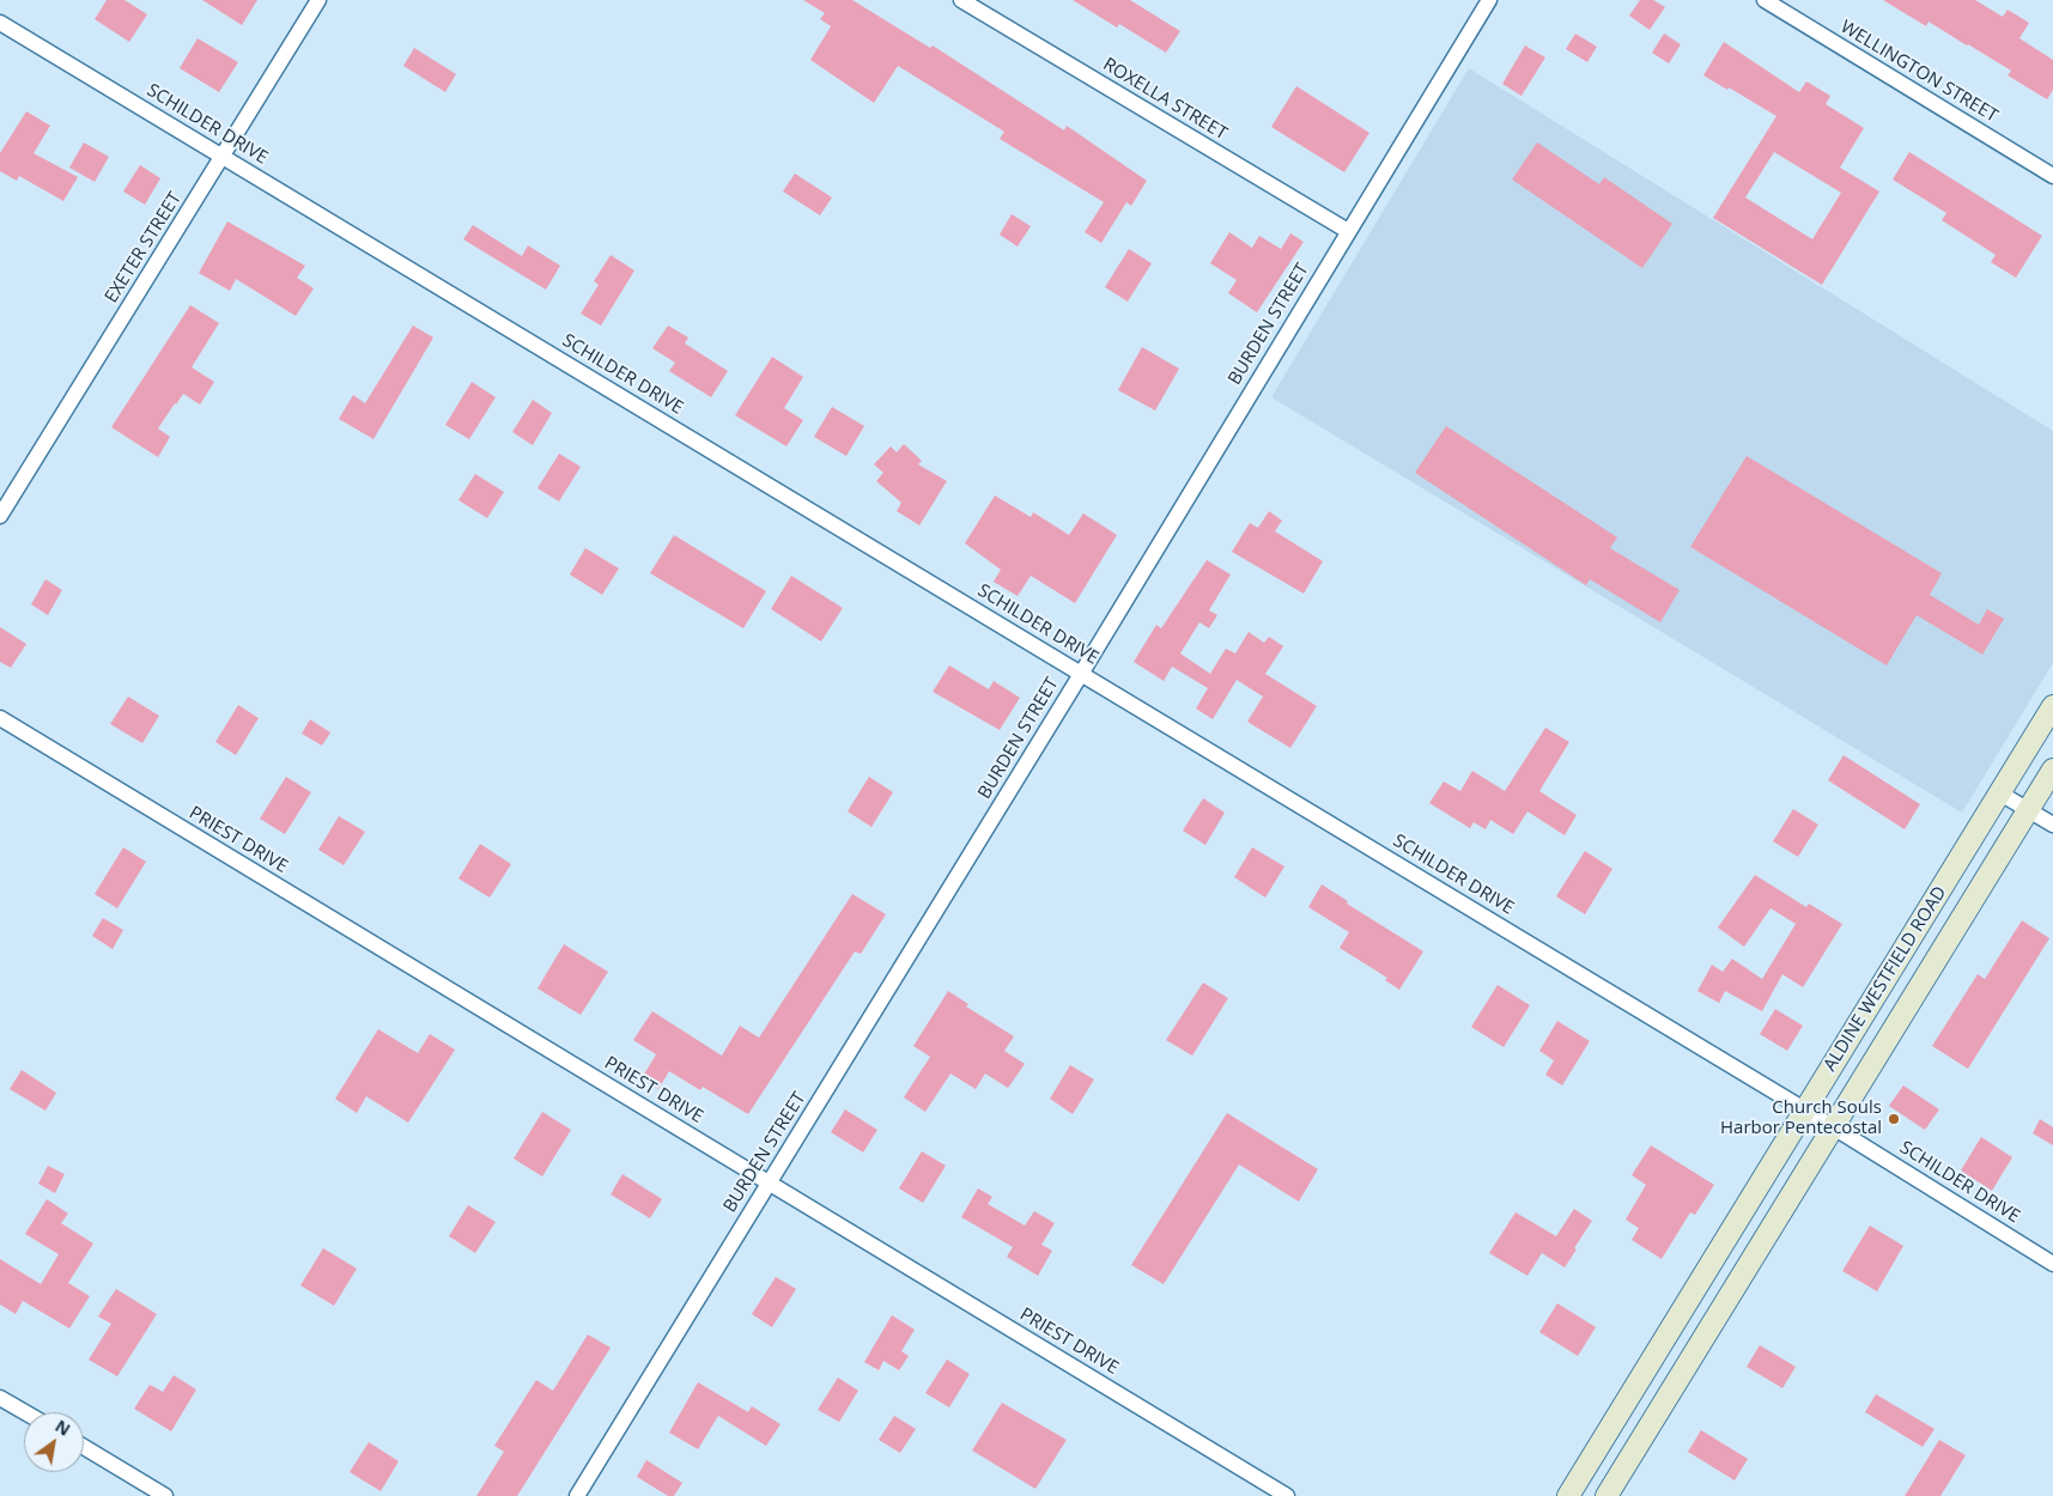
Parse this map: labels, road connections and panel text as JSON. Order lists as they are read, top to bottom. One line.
{"streets":{"main road":["ALDINE WESTFIELD ROAD"],"street":["WELLINGTON STREET","ROXELLA STREET","SCHILDER DRIVE","EXETER STREET","BURDEN STREET","PRIEST DRIVE"]},"crossings":[["ROXELLA STREET","BURDEN STREET"],["SCHILDER DRIVE","EXETER STREET"],["SCHILDER DRIVE","BURDEN STREET"],["SCHILDER DRIVE","ALDINE WESTFIELD ROAD"],["BURDEN STREET","PRIEST DRIVE"]],"places":["Church Souls Harbor Pentecostal"],"north":"top right"}
